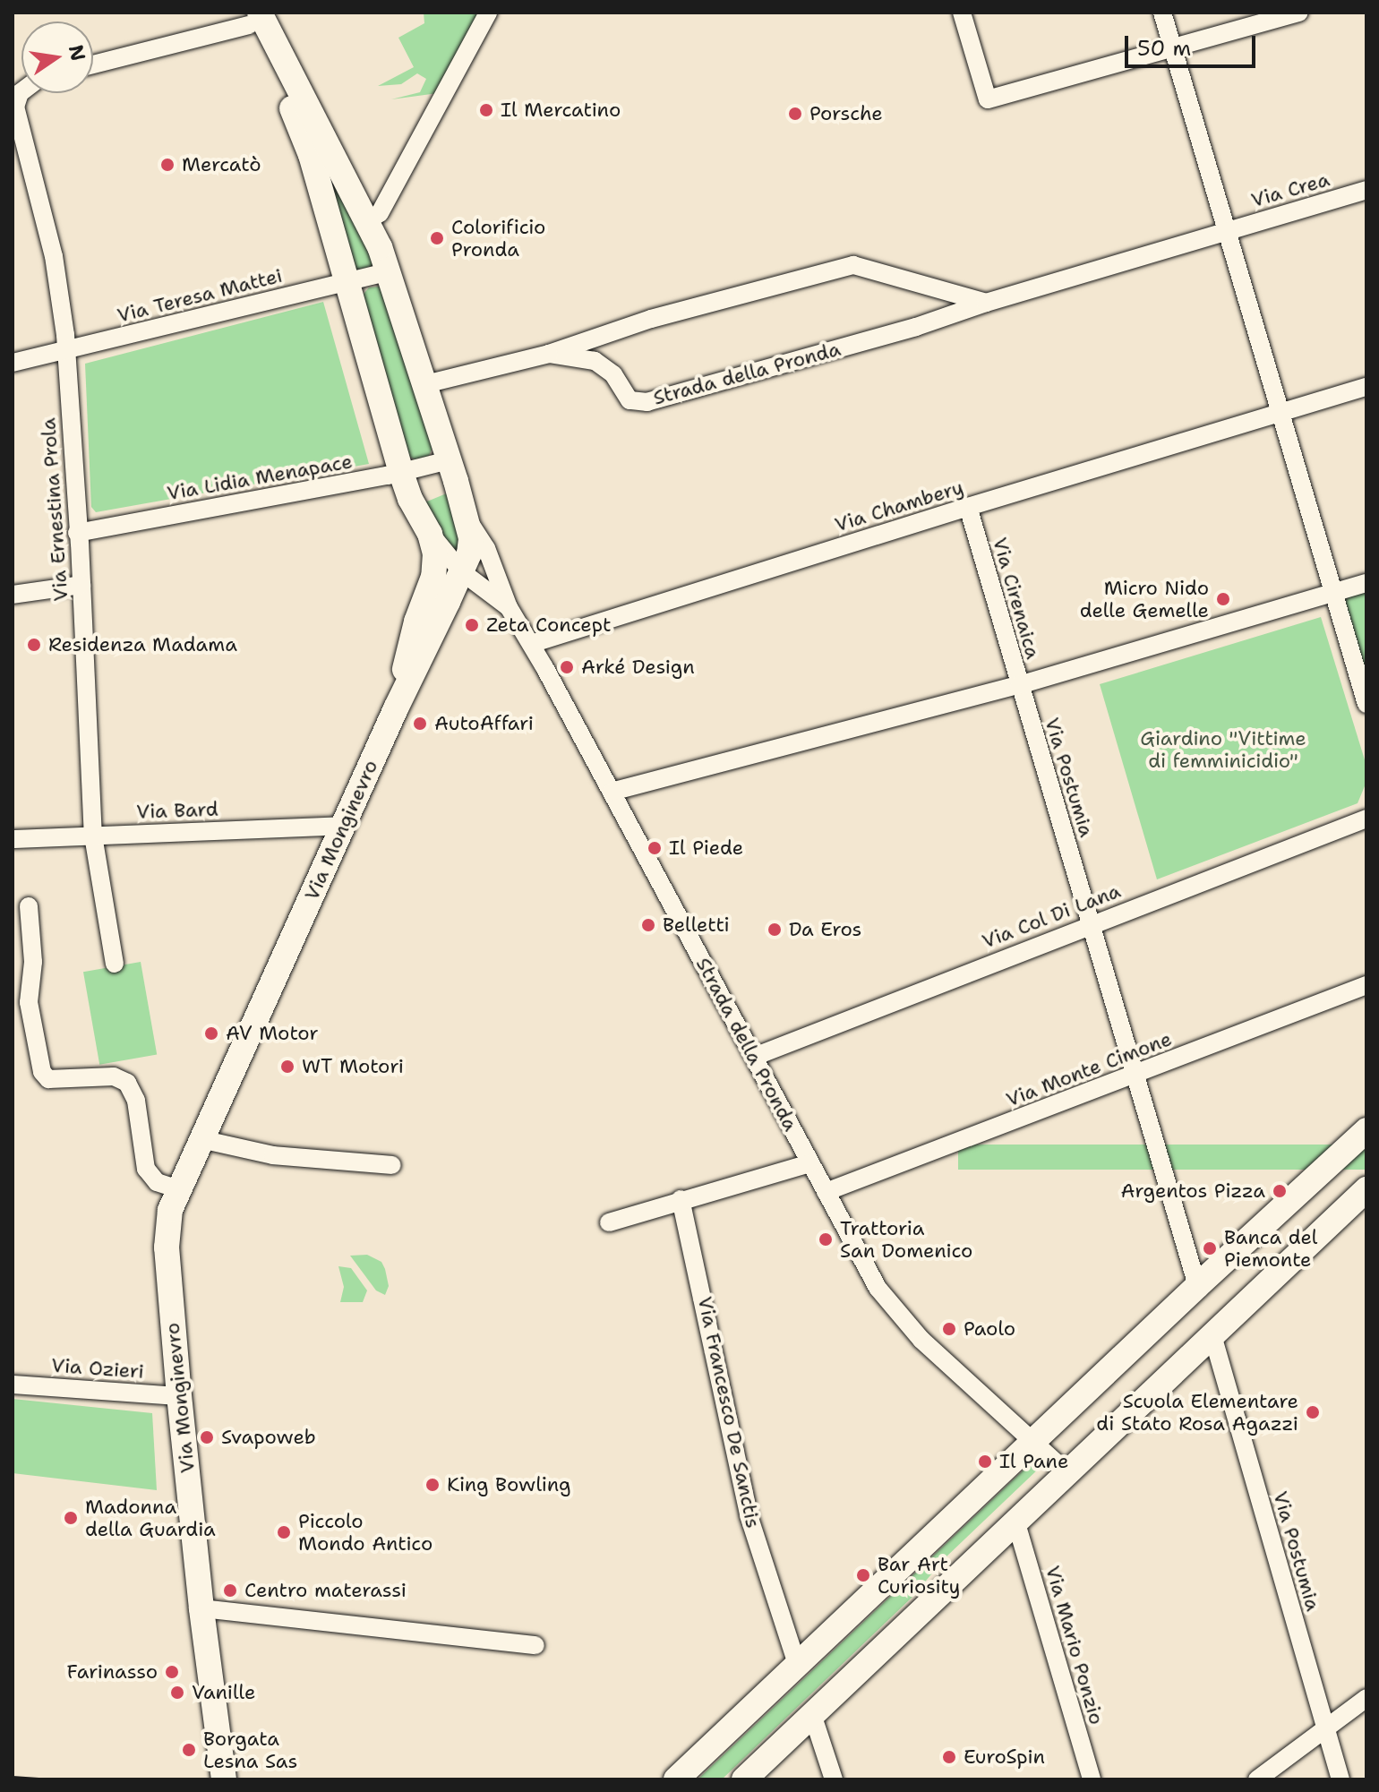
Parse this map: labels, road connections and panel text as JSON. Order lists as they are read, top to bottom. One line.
{"streets":{"street":["Via Crea","Via Teresa Mattei","Strada della Pronda","Via Lidia Menapace","Via Chambery","Via Ernestina Prola","Via Cirenaica","Via Postumia","Via Bard","Via Monginevro","Via Col Di Lana","Via Monte Cimone","Via Ozieri","Via Francesco De Sanctis","Via Mario Ponzio"]},"crossings":[["Via Teresa Mattei","Via Ernestina Prola"],["Strada della Pronda","Via Lidia Menapace"],["Strada della Pronda","Via Chambery"],["Strada della Pronda","Via Monginevro"],["Strada della Pronda","Via Col Di Lana"],["Strada della Pronda","Via Monte Cimone"],["Via Lidia Menapace","Via Ernestina Prola"],["Via Chambery","Via Cirenaica"],["Via Ernestina Prola","Via Bard"],["Via Cirenaica","Via Postumia"],["Via Postumia","Via Col Di Lana"],["Via Postumia","Via Monte Cimone"],["Via Bard","Via Monginevro"],["Via Monginevro","Via Ozieri"]],"parks":["Giardino \"Vittime di femminicidio\""],"places":["Il Mercatino","Porsche","Mercatò","Colorificio Pronda","Micro Nido delle Gemelle","Zeta Concept","Residenza Madama","Arké Design","AutoAffari","Il Piede","Belletti","Da Eros","AV Motor","WT Motori","Argentos Pizza","Trattoria San Domenico","Banca del Piemonte","Paolo","Scuola Elementare di Stato Rosa Agazzi","Svapoweb","Il Pane","King Bowling","Madonna della Guardia","Piccolo Mondo Antico","Bar Art Curiosity","Centro materassi","Farinasso","Vanille","Borgata Lesna Sas","EuroSpin"],"scale_bar":"50 m","north":"right"}
